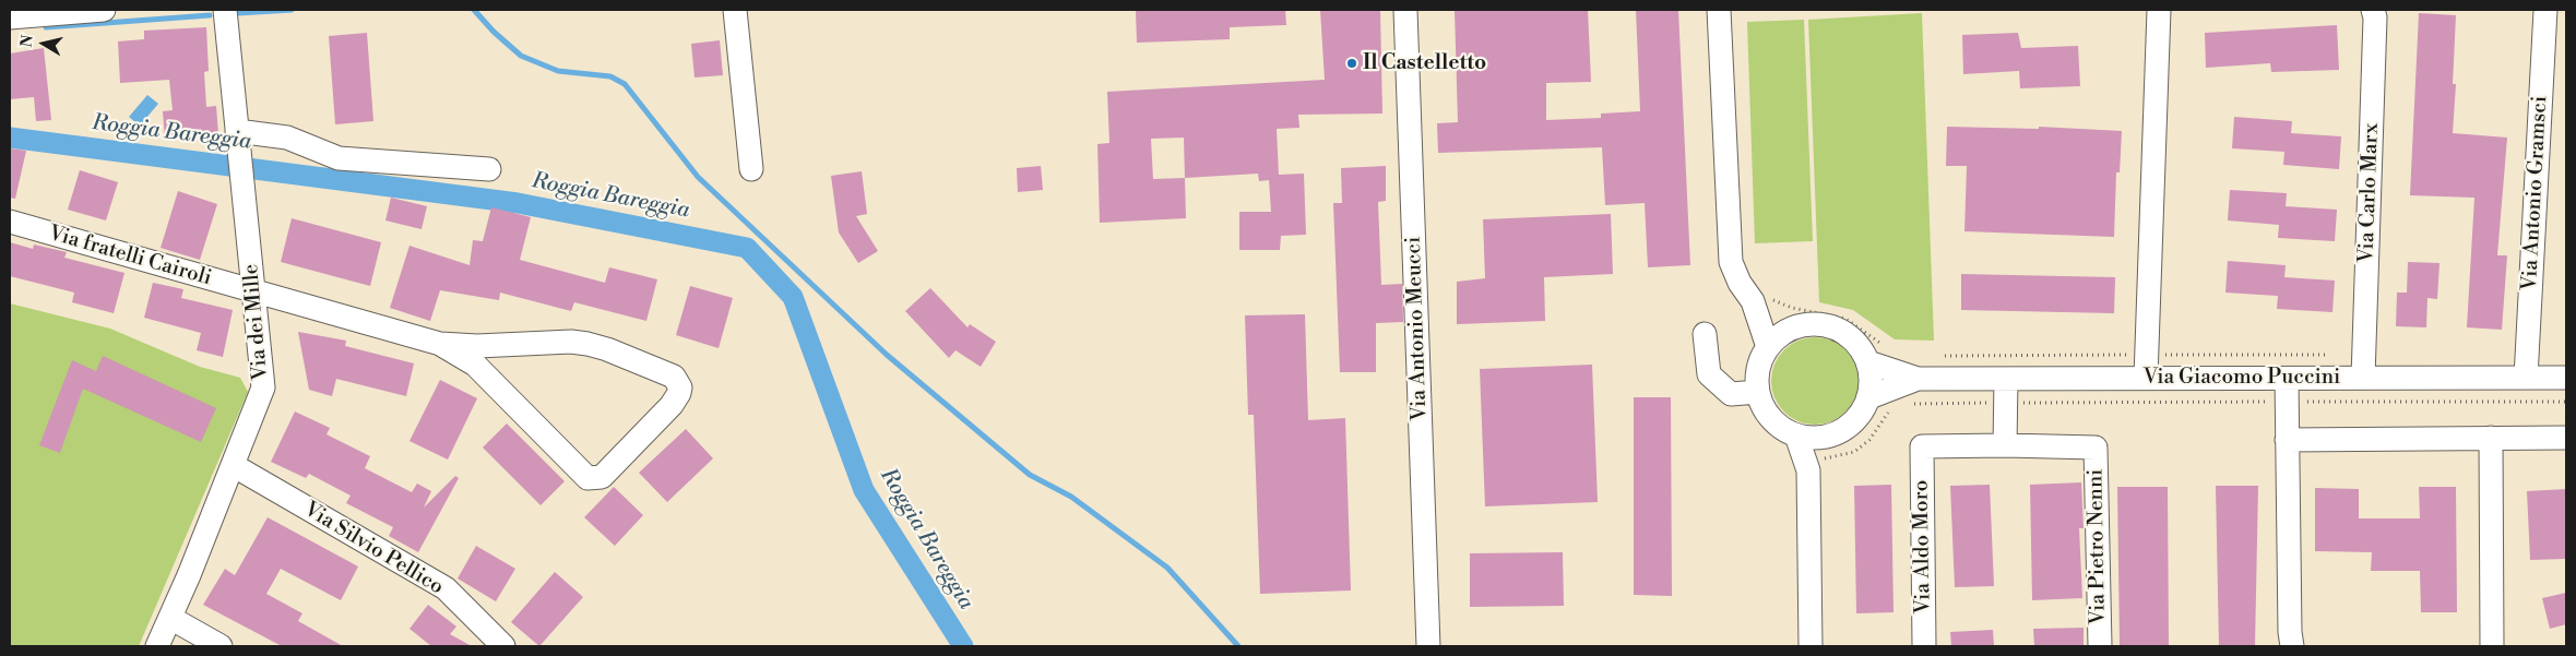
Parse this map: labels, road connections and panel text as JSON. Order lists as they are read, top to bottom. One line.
{"streets":{"street":["Via Carlo Marx","Via Antonio Gramsci","Via fratelli Cairoli","Via dei Mille","Via Antonio Meucci","Via Giacomo Puccini","Via Aldo Moro","Via Pietro Nenni","Via Silvio Pellico"]},"crossings":[["Via Carlo Marx","Via Giacomo Puccini"],["Via Antonio Gramsci","Via Giacomo Puccini"],["Via fratelli Cairoli","Via dei Mille"],["Via dei Mille","Via Silvio Pellico"],["Via Aldo Moro","Via Pietro Nenni"]],"water":["Roggia Bareggia"],"places":["Il Castelletto"],"north":"left"}
